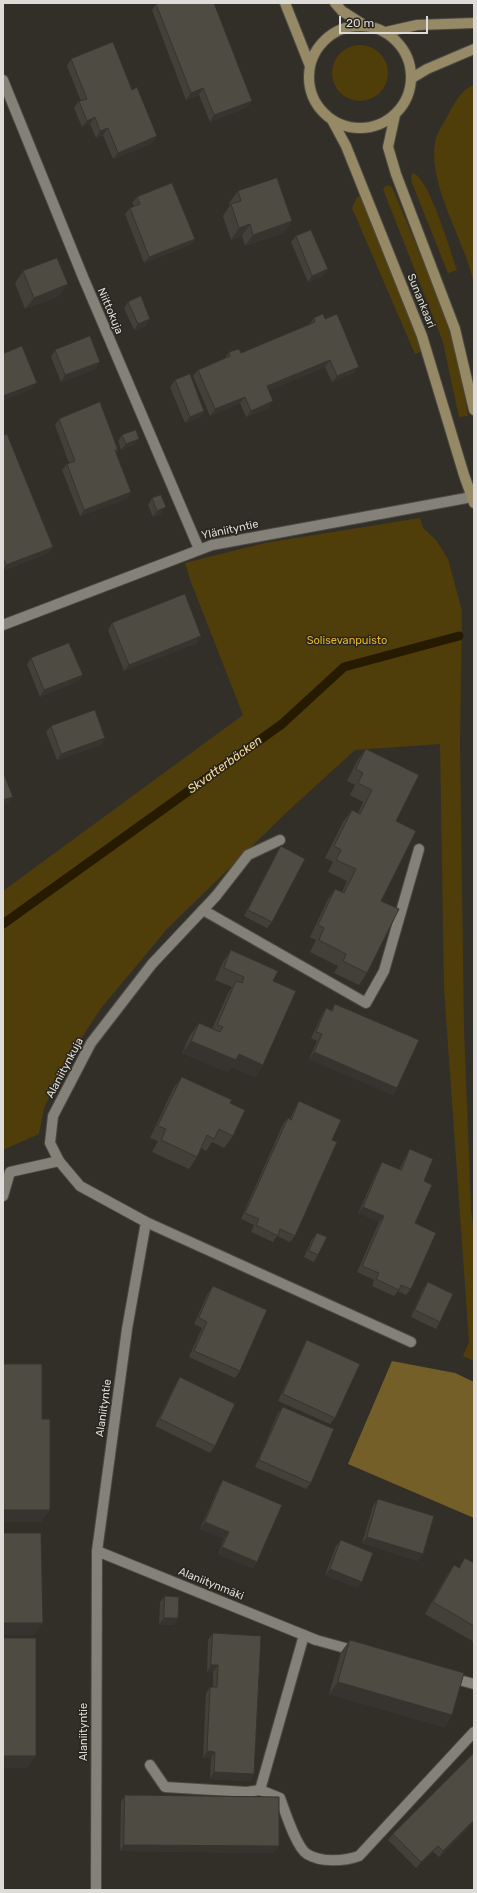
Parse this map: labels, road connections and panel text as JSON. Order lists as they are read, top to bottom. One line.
{"streets":{"street":["Sunankaari","Niittokuja","Yläniityntie","Alaniitynkuja","Alaniityntie","Alaniitynmäki"]},"crossings":[["Sunankaari","Yläniityntie"],["Niittokuja","Yläniityntie"],["Alaniitynkuja","Alaniityntie"],["Alaniityntie","Alaniitynmäki"]],"water":["Skvatterbäcken"],"parks":["Solisevanpuisto"],"scale_bar":"20 m"}
